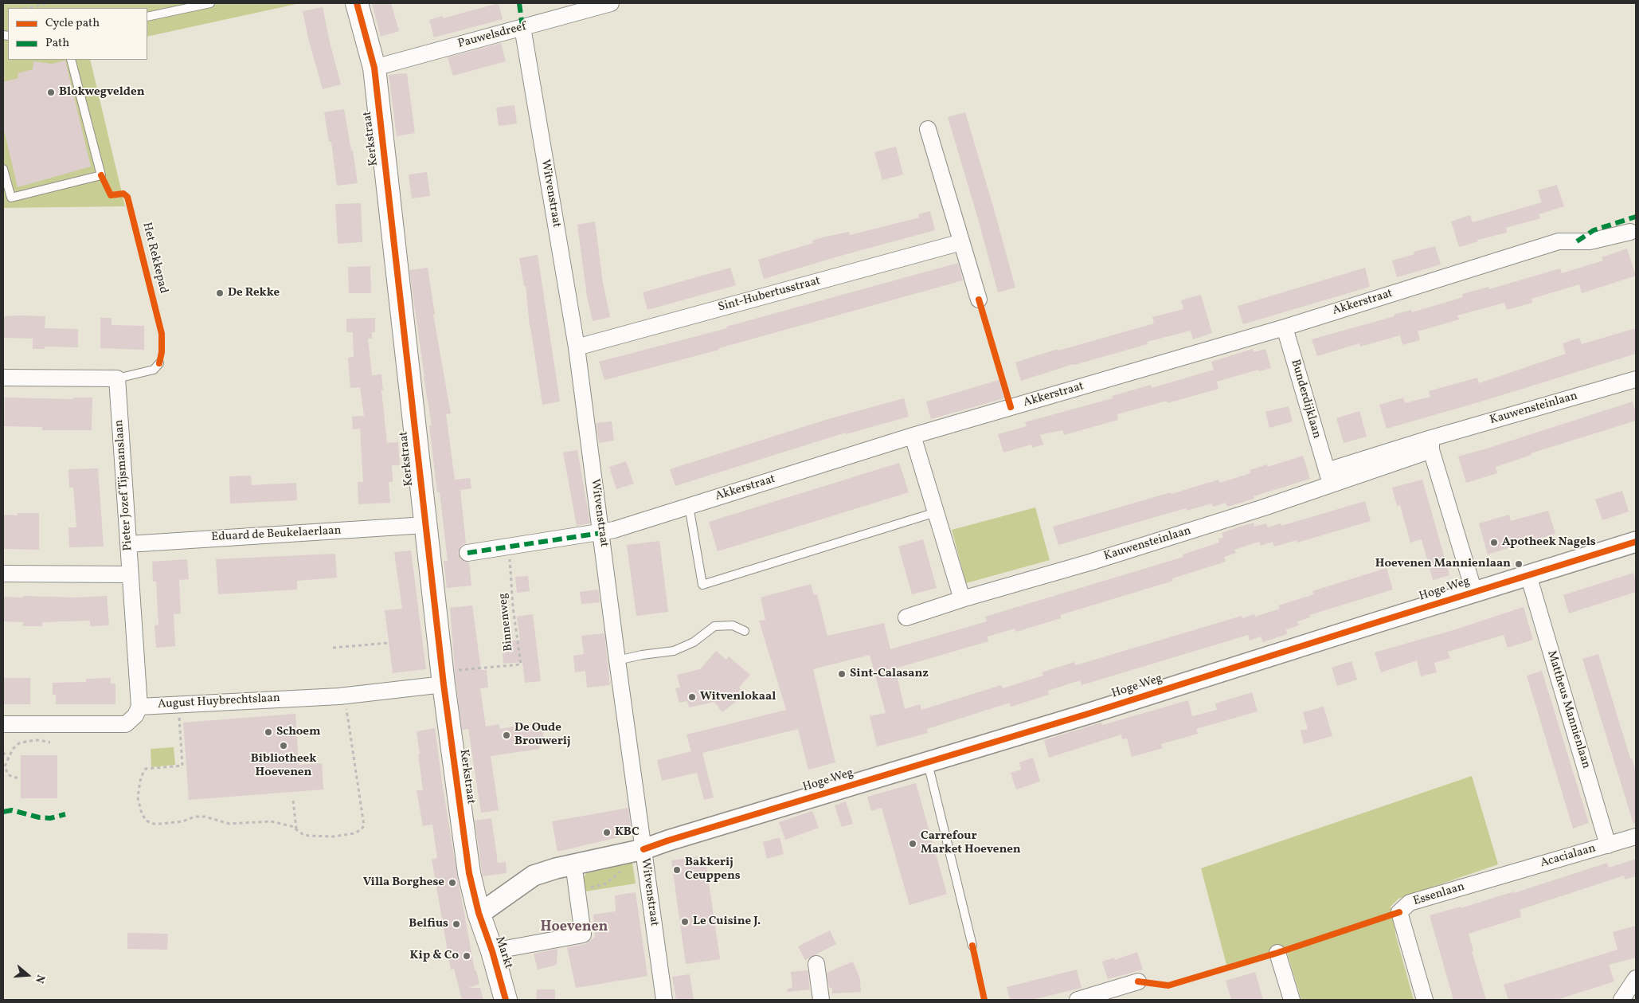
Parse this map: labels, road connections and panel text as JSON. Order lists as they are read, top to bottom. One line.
{"streets":{"main road":["Kerkstraat","Markt"],"street":["Pauwelsdreef","Witvenstraat","Sint-Hubertusstraat","Akkerstraat","Bunderdijklaan","Kauwensteinlaan","Pieter Jozef Tijsmanslaan","Eduard de Beukelaerlaan","Hoge Weg","August Huybrechtslaan","Mattheus Mannienlaan","Acacialaan","Essenlaan"],"path":["Binnenweg"],"cycle path":["Het Rekkepad"]},"crossings":[["Pauwelsdreef","Kerkstraat"],["Pauwelsdreef","Witvenstraat"],["Kerkstraat","Eduard de Beukelaerlaan"],["Kerkstraat","Hoge Weg"],["Kerkstraat","Binnenweg"],["Kerkstraat","August Huybrechtslaan"],["Kerkstraat","Markt"],["Witvenstraat","Sint-Hubertusstraat"],["Witvenstraat","Akkerstraat"],["Witvenstraat","Hoge Weg"],["Akkerstraat","Bunderdijklaan"],["Akkerstraat","Binnenweg"],["Bunderdijklaan","Kauwensteinlaan"],["Pieter Jozef Tijsmanslaan","Eduard de Beukelaerlaan"],["Pieter Jozef Tijsmanslaan","August Huybrechtslaan"],["Hoge Weg","Mattheus Mannienlaan"],["Hoge Weg","Markt"],["Binnenweg","August Huybrechtslaan"],["Mattheus Mannienlaan","Acacialaan"],["Acacialaan","Essenlaan"]],"districts":["Hoevenen"],"places":["Blokwegvelden","De Rekke","Apotheek Nagels","Hoevenen Mannienlaan","Sint-Calasanz","Witvenlokaal","Schoem","De Oude Brouwerij","Bibliotheek Hoevenen","KBC","Carrefour Market Hoevenen","Bakkerij Ceuppens","Villa Borghese","Le Cuisine J.","Belfius","Kip & Co"],"legend":["Cycle path","Path"],"north":"right"}
